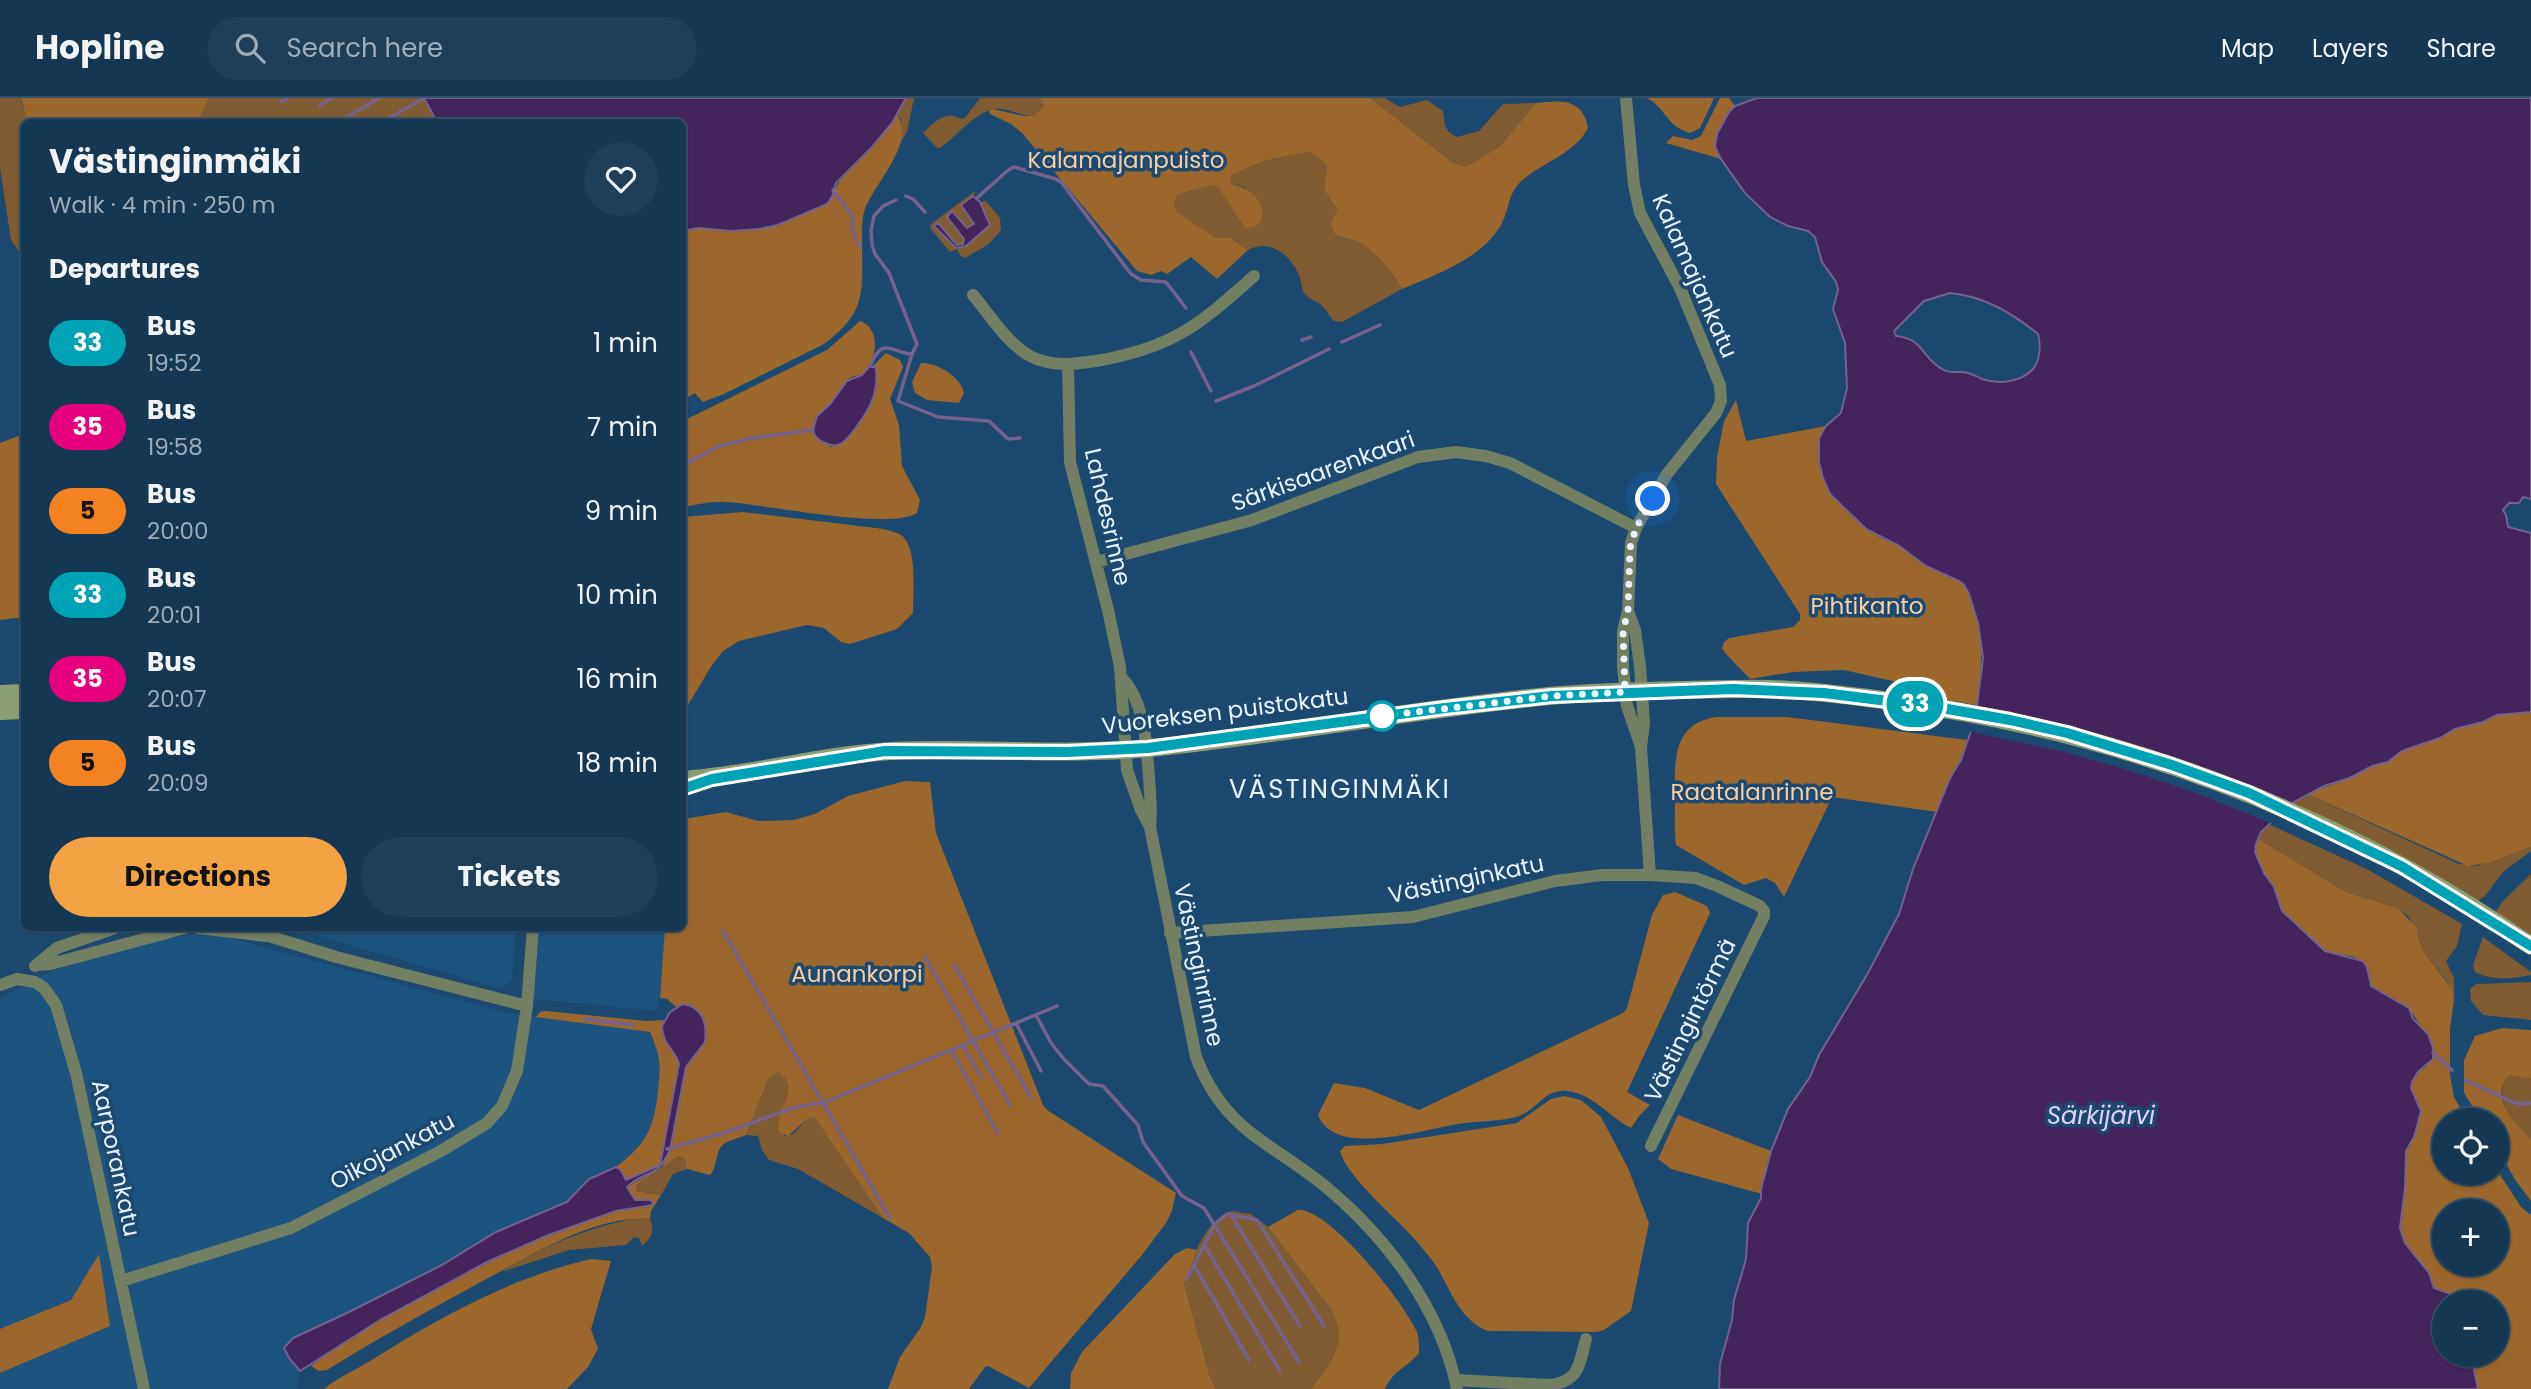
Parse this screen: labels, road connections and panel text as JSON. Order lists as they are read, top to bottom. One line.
{"streets":{"main road":["Vuoreksen puistokatu"],"street":["Kalamajankatu","Särkisaarenkaari","Lahdesrinne","Västinginkatu","Västinginrinne","Västingintörmä","Oikojankatu","Aarporankatu"]},"crossings":[["Kalamajankatu","Särkisaarenkaari"],["Kalamajankatu","Vuoreksen puistokatu"],["Kalamajankatu","Västinginkatu"],["Särkisaarenkaari","Lahdesrinne"],["Lahdesrinne","Vuoreksen puistokatu"],["Lahdesrinne","Västinginrinne"],["Vuoreksen puistokatu","Västinginrinne"],["Västinginkatu","Västinginrinne"],["Västinginkatu","Västingintörmä"],["Oikojankatu","Aarporankatu"]],"districts":["VÄSTINGINMÄKI"],"water":["Särkijärvi"],"parks":["Kalamajanpuisto","Pihtikanto","Raatalanrinne","Aunankorpi"],"lines":["bus line 33"],"page":{"header":"Hopline","search":"Search here","nav":["Map","Layers","Share"],"on_map":"33","heading":[["Västinginmäki","Walk · 4 min · 250 m"],"Departures"],"list":[{"mark":"33","name":"Bus","note":"19:52","value":"1 min"},{"mark":"35","name":"Bus","note":"19:58","value":"7 min"},{"mark":"5","name":"Bus","note":"20:00","value":"9 min"},{"mark":"33","name":"Bus","note":"20:01","value":"10 min"},{"mark":"35","name":"Bus","note":"20:07","value":"16 min"},{"mark":"5","name":"Bus","note":"20:09","value":"18 min"}],"buttons":["Directions","Tickets"],"map_buttons":["+","−"]}}
